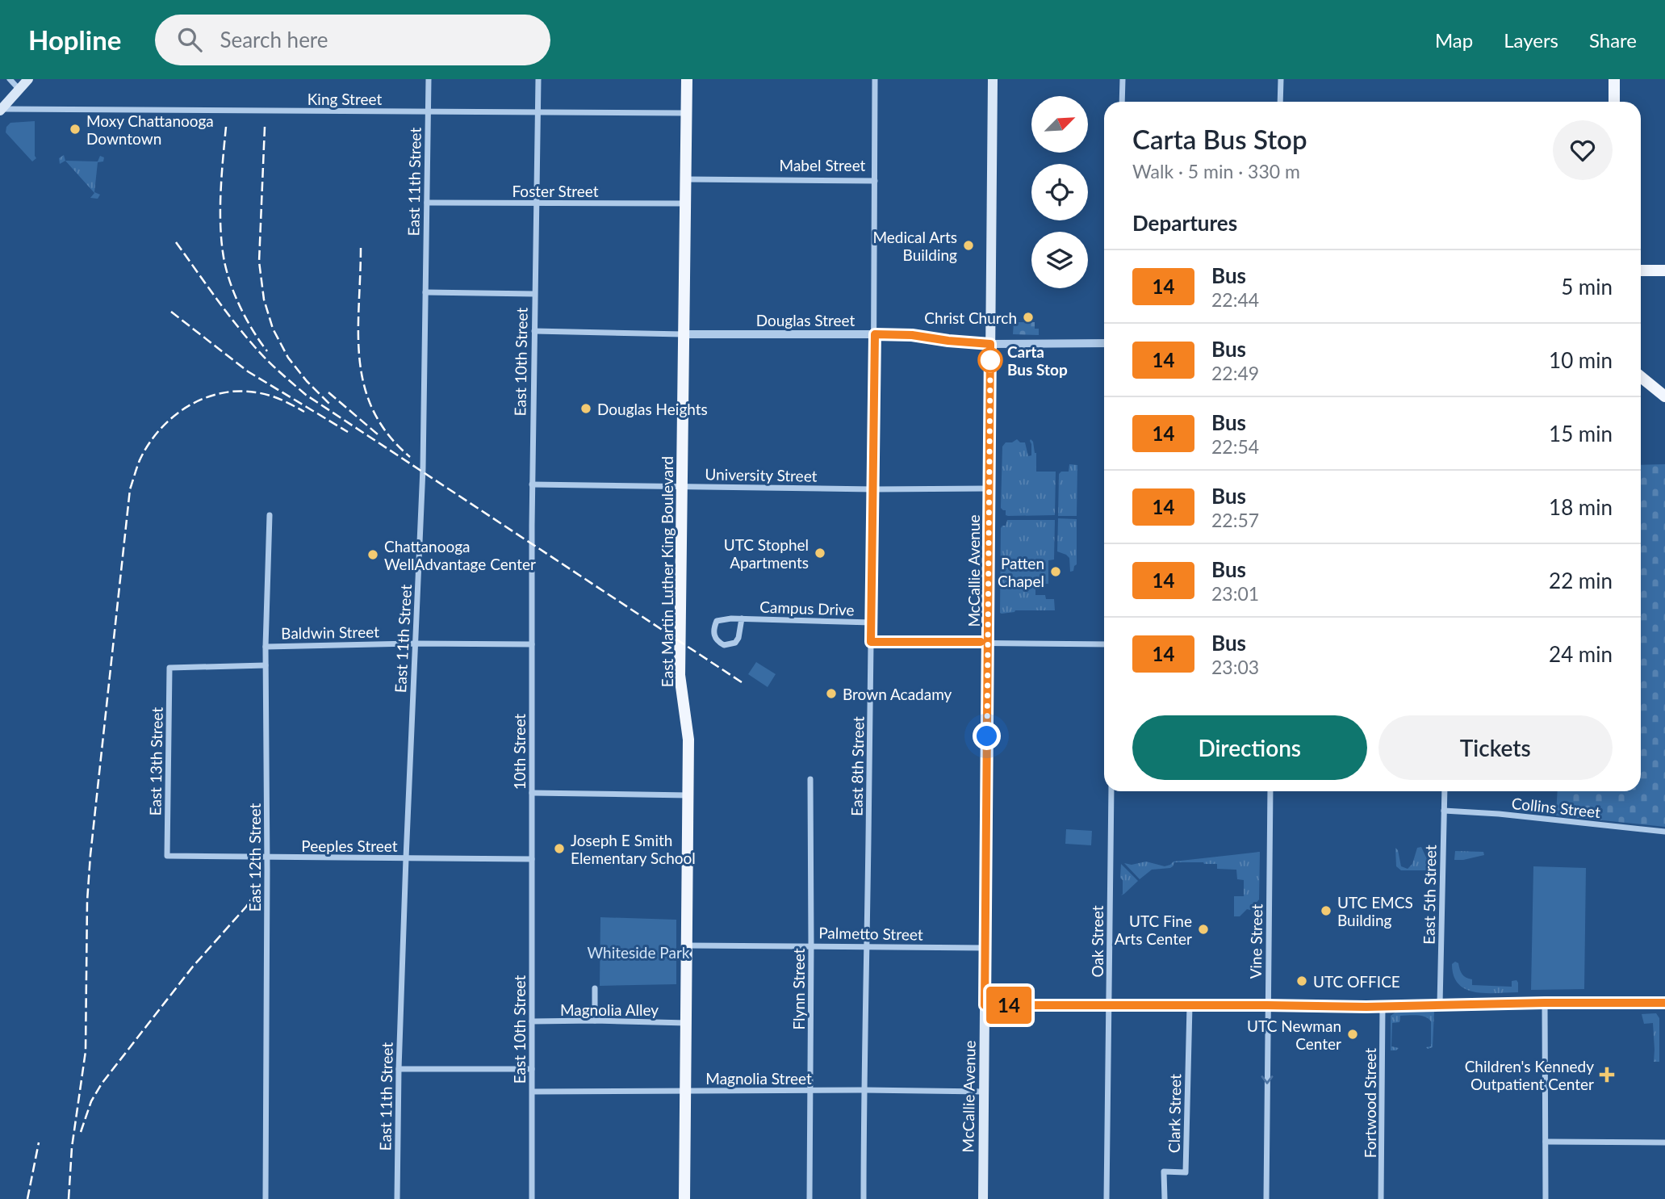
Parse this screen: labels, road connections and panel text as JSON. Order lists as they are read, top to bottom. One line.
{"streets":{"main road":["McCallie Avenue","East Martin Luther King Boulevard"],"street":["King Street","Mabel Street","East 11th Street","Foster Street","Douglas Street","East 10th Street","University Street","Campus Drive","Baldwin Street","10th Street","East 13th Street","East 8th Street","Collins Street","Peeples Street","East 12th Street","East 5th Street","Palmetto Street","Oak Street","Vine Street","Flynn Street","Magnolia Alley","Magnolia Street","Fortwood Street","Clark Street"]},"crossings":[["King Street","East 11th Street"],["King Street","East 10th Street"],["King Street","East Martin Luther King Boulevard"],["Mabel Street","Douglas Street"],["Mabel Street","East Martin Luther King Boulevard"],["Mabel Street","East 8th Street"],["East 11th Street","Foster Street"],["East 11th Street","Baldwin Street"],["East 11th Street","Peeples Street"],["Foster Street","East 10th Street"],["Foster Street","East Martin Luther King Boulevard"],["Douglas Street","East 10th Street"],["Douglas Street","McCallie Avenue"],["Douglas Street","East Martin Luther King Boulevard"],["Douglas Street","East 8th Street"],["East 10th Street","University Street"],["East 10th Street","Baldwin Street"],["East 10th Street","10th Street"],["East 10th Street","Peeples Street"],["East 10th Street","Magnolia Alley"],["East 10th Street","Magnolia Street"],["University Street","McCallie Avenue"],["University Street","East Martin Luther King Boulevard"],["University Street","East 8th Street"],["McCallie Avenue","Palmetto Street"],["McCallie Avenue","Magnolia Street"],["East Martin Luther King Boulevard","Palmetto Street"],["East Martin Luther King Boulevard","Magnolia Alley"],["East Martin Luther King Boulevard","Magnolia Street"],["Campus Drive","East 8th Street"],["Baldwin Street","10th Street"],["Baldwin Street","East 12th Street"],["10th Street","Peeples Street"],["East 13th Street","Peeples Street"],["East 13th Street","East 12th Street"],["East 8th Street","Palmetto Street"],["East 8th Street","Magnolia Street"],["Collins Street","East 5th Street"],["Peeples Street","East 12th Street"],["Palmetto Street","Flynn Street"],["Flynn Street","Magnolia Street"]],"one_way":["Vine Street"],"parks":["Whiteside Park"],"places":{"other":["Moxy Chattanooga Downtown","Medical Arts Building","Christ Church","Carta Bus Stop","Douglas Heights","UTC Stophel Apartments","Chattanooga WellAdvantage Center","Patten Chapel","Brown Acadamy","Joseph E Smith Elementary School","UTC EMCS Building","UTC Fine Arts Center","UTC OFFICE","UTC Newman Center"],"health":["Children's Kennedy Outpatient Center"]},"lines":["bus line 14"],"north":"top right","page":{"header":"Hopline","search":"Search here","nav":["Map","Layers","Share"],"on_map":"14","heading":[["Carta Bus Stop","Walk · 5 min · 330 m"],"Departures"],"list":[{"mark":"14","name":"Bus","note":"22:44","value":"5 min"},{"mark":"14","name":"Bus","note":"22:49","value":"10 min"},{"mark":"14","name":"Bus","note":"22:54","value":"15 min"},{"mark":"14","name":"Bus","note":"22:57","value":"18 min"},{"mark":"14","name":"Bus","note":"23:01","value":"22 min"},{"mark":"14","name":"Bus","note":"23:03","value":"24 min"}],"buttons":["Directions","Tickets"]}}
